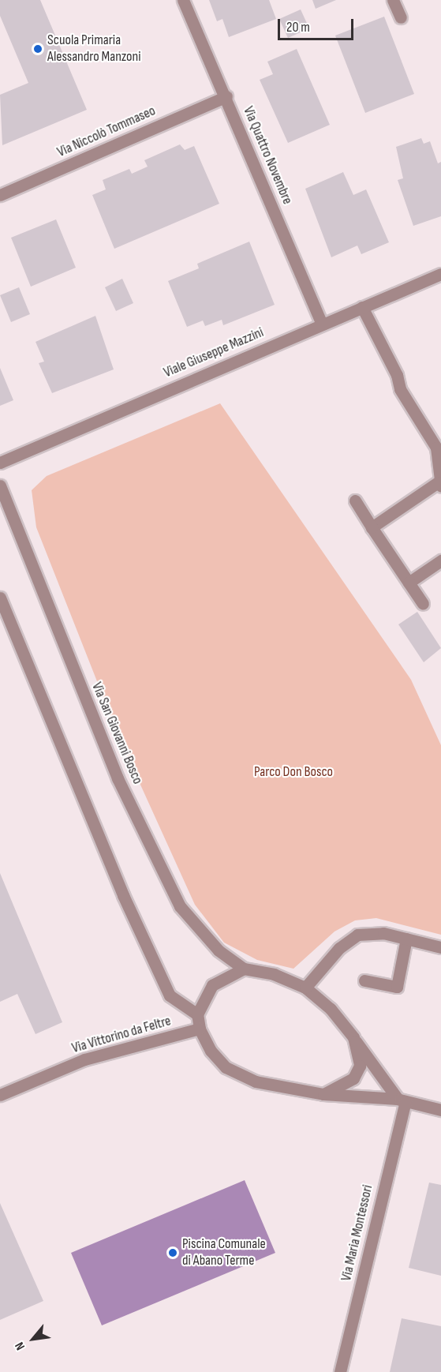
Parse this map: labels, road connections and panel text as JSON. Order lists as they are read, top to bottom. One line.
{"streets":{"street":["Via Niccolò Tommaseo","Via Quattro Novembre","Viale Giuseppe Mazzini","Via San Giovanni Bosco","Via Vittorino da Feltre","Via Maria Montessori"]},"crossings":[["Via Niccolò Tommaseo","Via Quattro Novembre"],["Via Quattro Novembre","Viale Giuseppe Mazzini"],["Via San Giovanni Bosco","Via Vittorino da Feltre"],["Via San Giovanni Bosco","Via Maria Montessori"]],"parks":["Parco Don Bosco"],"places":["Scuola Primaria Alessandro Manzoni","Piscina Comunale di Abano Terme"],"scale_bar":"20 m","north":"bottom left"}
